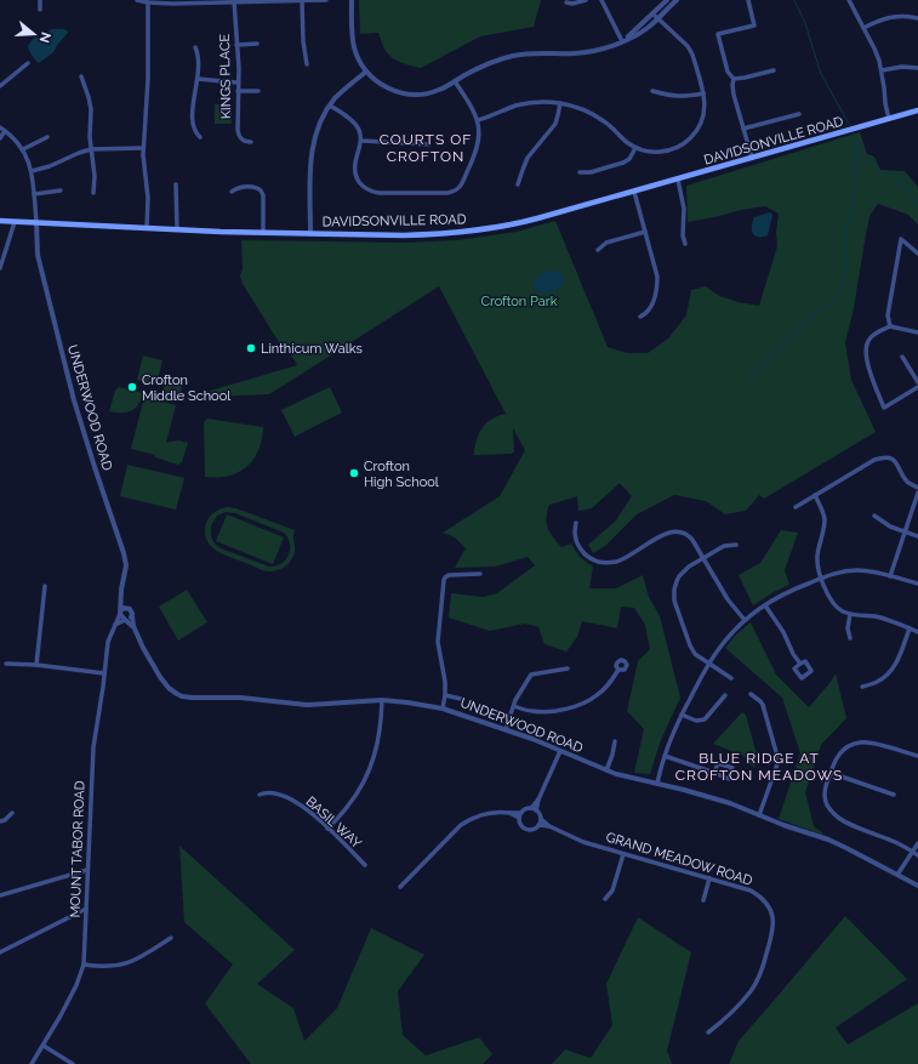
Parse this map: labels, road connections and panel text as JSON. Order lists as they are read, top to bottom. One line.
{"streets":{"main road":["DAVIDSONVILLE ROAD"],"street":["KINGS PLACE","UNDERWOOD ROAD","BASIL WAY","MOUNT TABOR ROAD","GRAND MEADOW ROAD"]},"crossings":[["DAVIDSONVILLE ROAD","UNDERWOOD ROAD"],["UNDERWOOD ROAD","MOUNT TABOR ROAD"]],"districts":["COURTS OF CROFTON","BLUE RIDGE AT CROFTON MEADOWS"],"parks":["Crofton Park"],"places":["Linthicum Walks","Crofton Middle School","Crofton High School"],"north":"right"}
